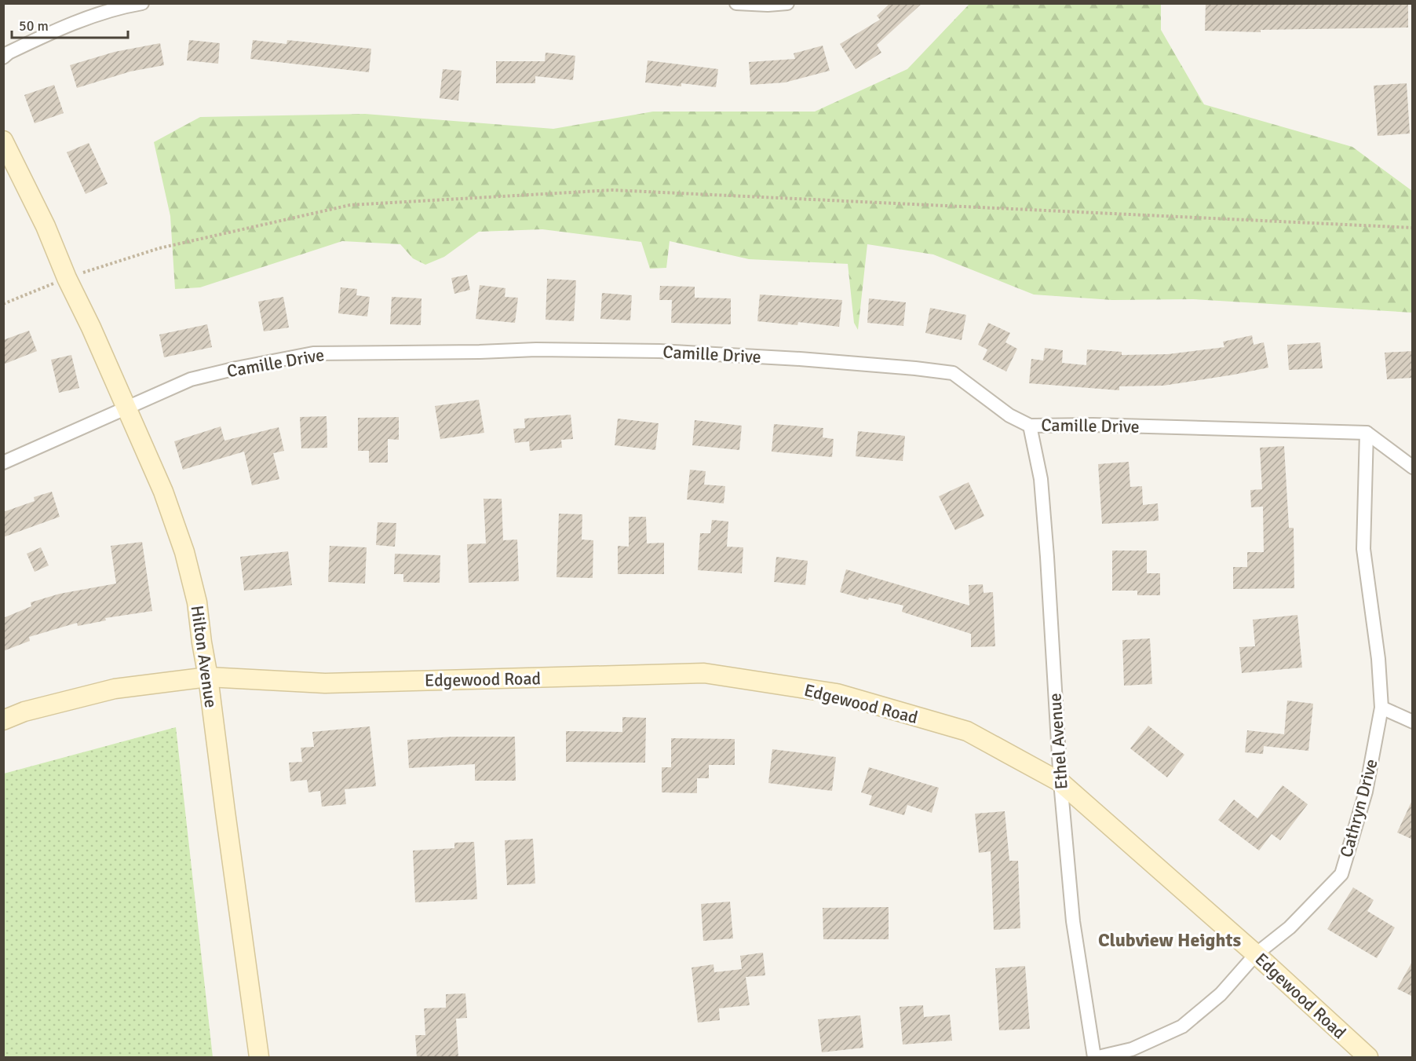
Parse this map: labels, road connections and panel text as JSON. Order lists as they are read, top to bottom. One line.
{"streets":{"street":["Camille Drive","Hilton Avenue","Edgewood Road","Ethel Avenue","Cathryn Drive"]},"crossings":[["Camille Drive","Hilton Avenue"],["Camille Drive","Ethel Avenue"],["Camille Drive","Cathryn Drive"],["Hilton Avenue","Edgewood Road"],["Edgewood Road","Ethel Avenue"],["Edgewood Road","Cathryn Drive"]],"districts":["Clubview Heights"],"scale_bar":"50 m"}
